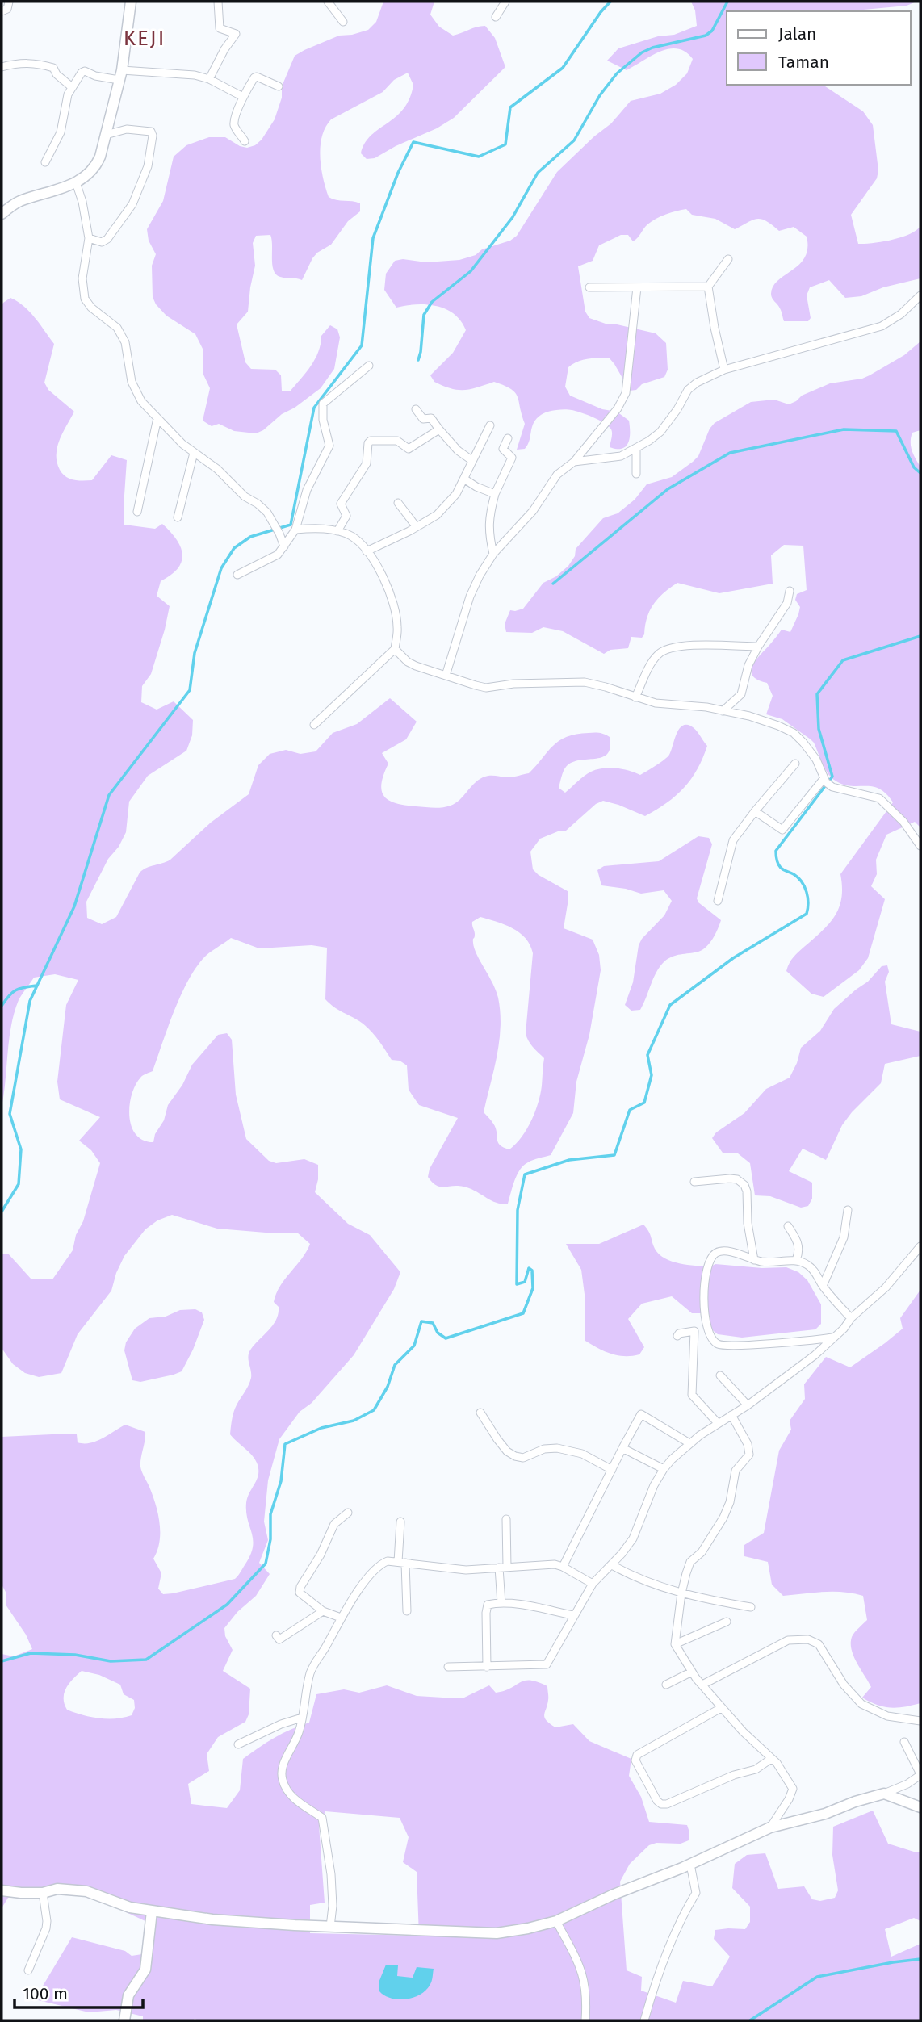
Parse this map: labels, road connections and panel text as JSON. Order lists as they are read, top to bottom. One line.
{"districts":["KEJI"],"legend":["Jalan","Taman"],"scale_bar":"100 m"}
